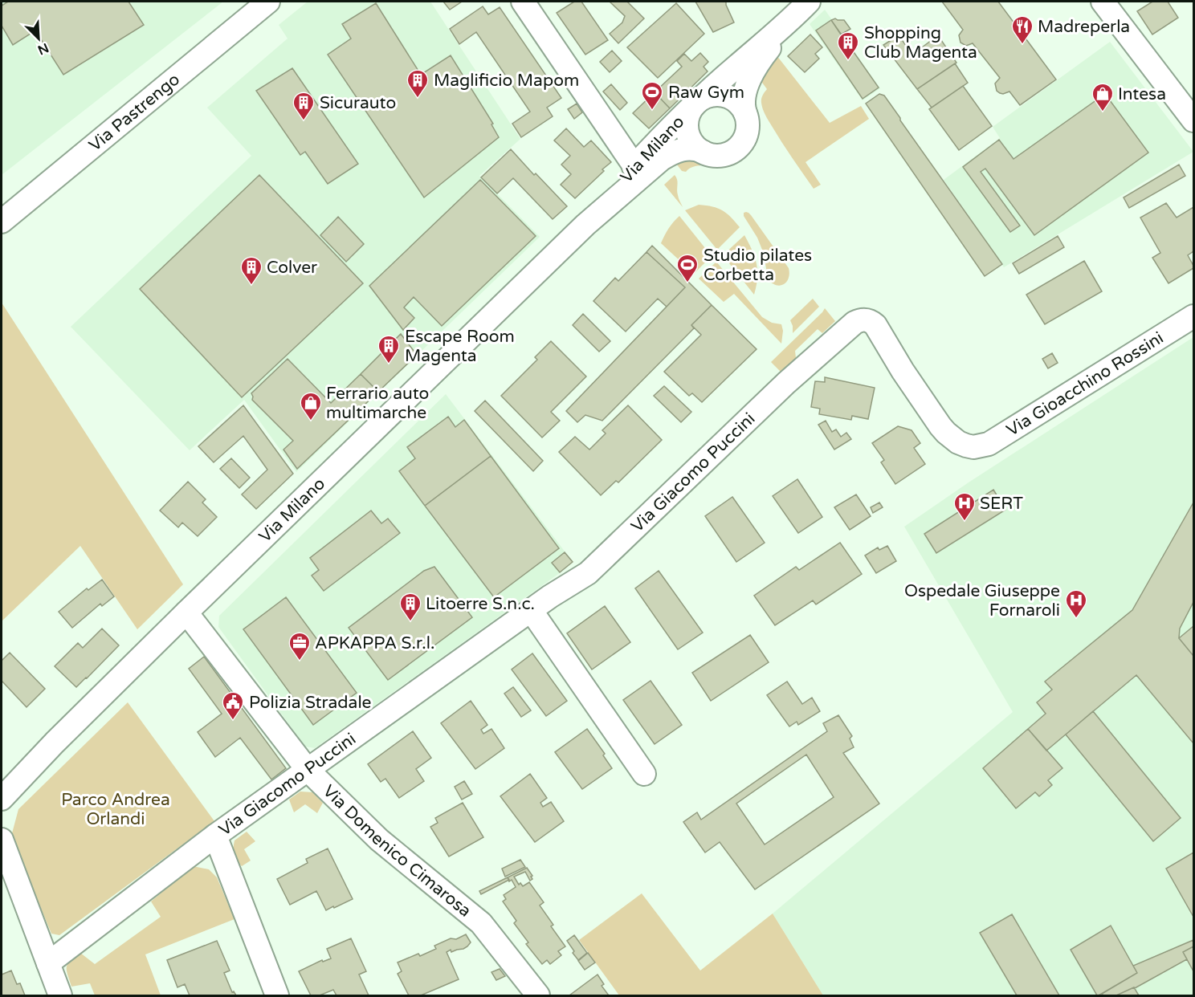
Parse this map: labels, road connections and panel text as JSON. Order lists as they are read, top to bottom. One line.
{"streets":{"street":["Via Pastrengo","Via Milano","Via Gioacchino Rossini","Via Giacomo Puccini","Via Domenico Cimarosa"]},"crossings":[["Via Milano","Via Domenico Cimarosa"],["Via Gioacchino Rossini","Via Giacomo Puccini"],["Via Giacomo Puccini","Via Domenico Cimarosa"]],"parks":["Parco Andrea Orlandi"],"places":{"restaurant":["Madreperla"],"building":["Shopping Club Magenta","Maglificio Mapom","Sicurauto","Colver","Escape Room Magenta","Litoerre S.n.c."],"sports":["Raw Gym","Studio pilates Corbetta"],"shop":["Intesa","Ferrario auto multimarche"],"hospital":["SERT","Ospedale Giuseppe Fornaroli"],"office":["APKAPPA S.r.l."],"public building":["Polizia Stradale"]},"north":"bottom right"}
